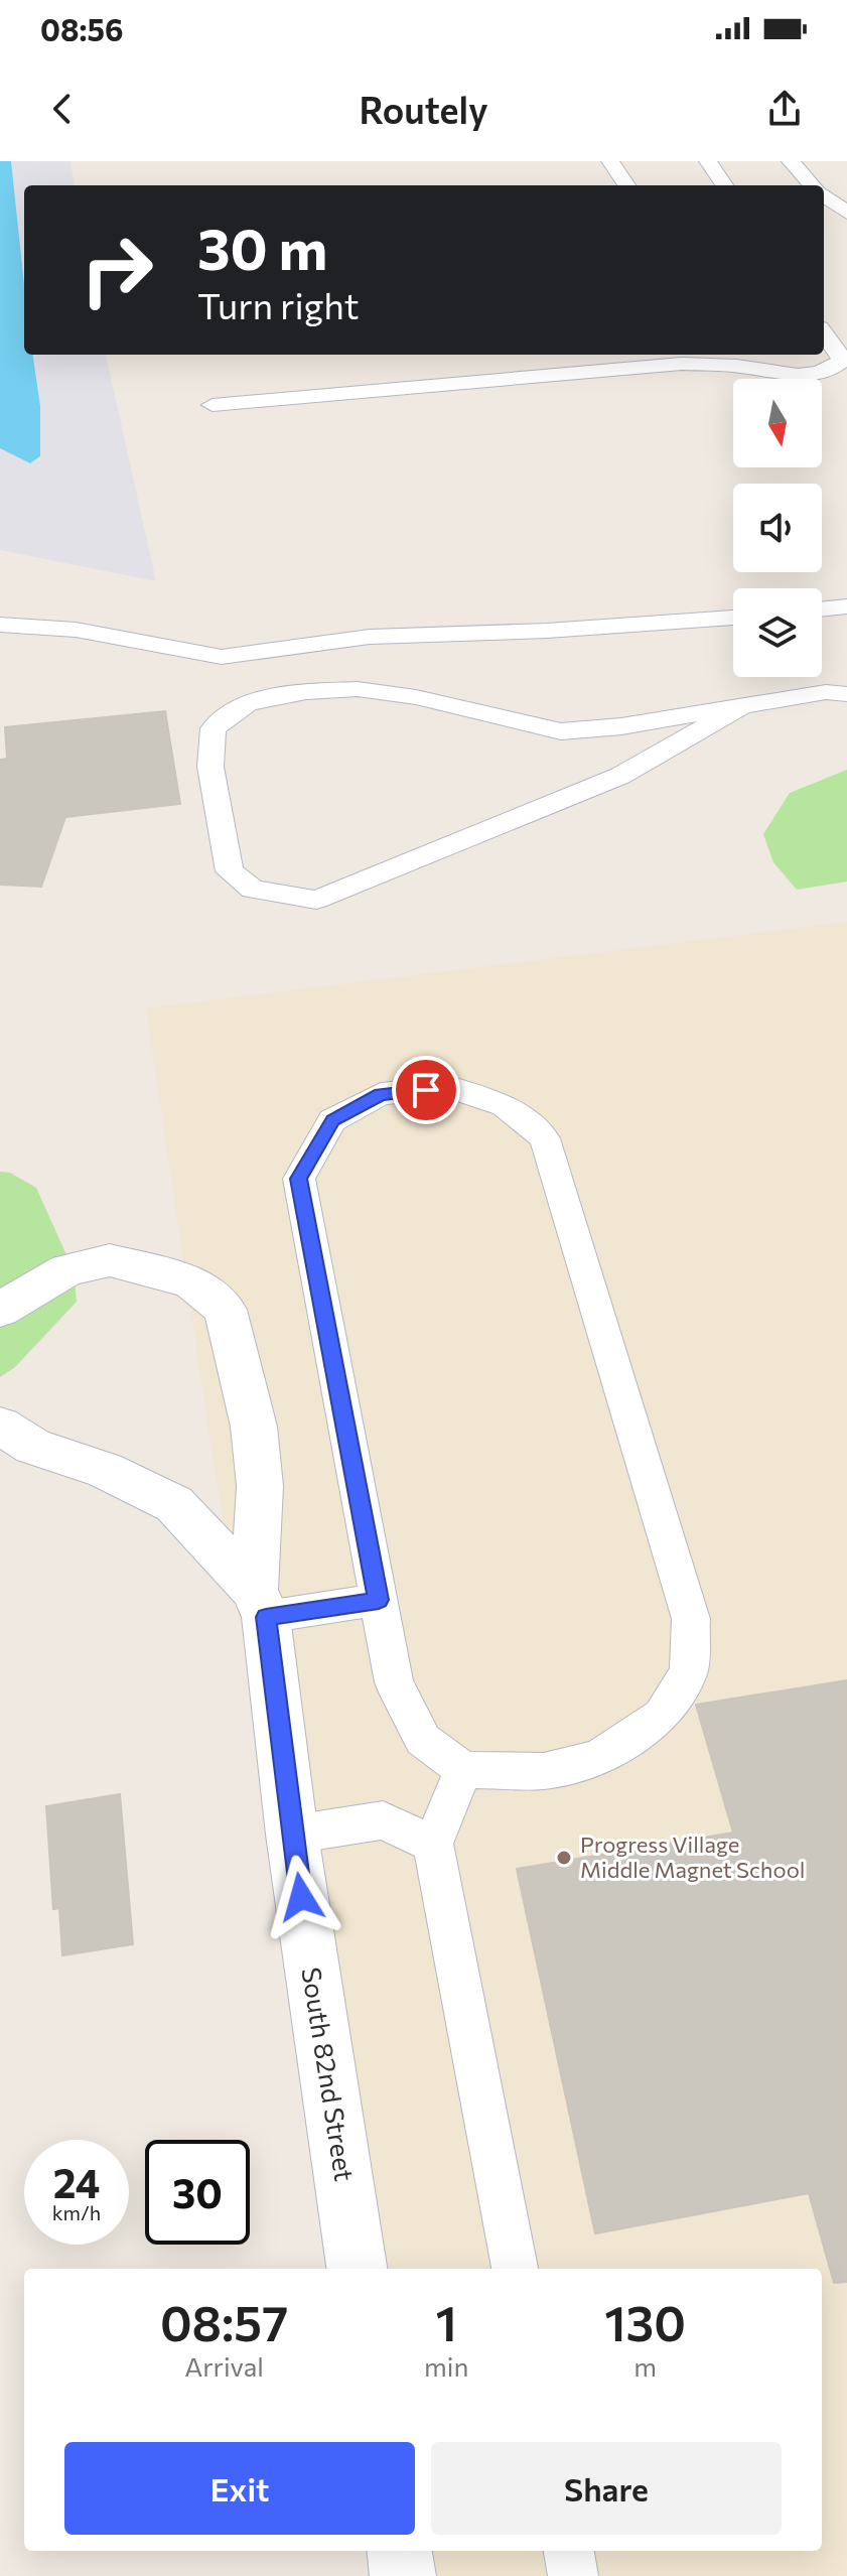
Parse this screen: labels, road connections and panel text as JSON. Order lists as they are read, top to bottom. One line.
{"streets":{"street":["South 82nd Street"]},"places":["Progress Village Middle Magnet School"],"north":"bottom","page":{"status":"08:56","header":"Routely","turn":["30 m","Turn right"],"speed":"24 km/h","limit":"30","eta":["08:57","Arrival","1","min","130","m"],"buttons":["Exit","Share"]}}
